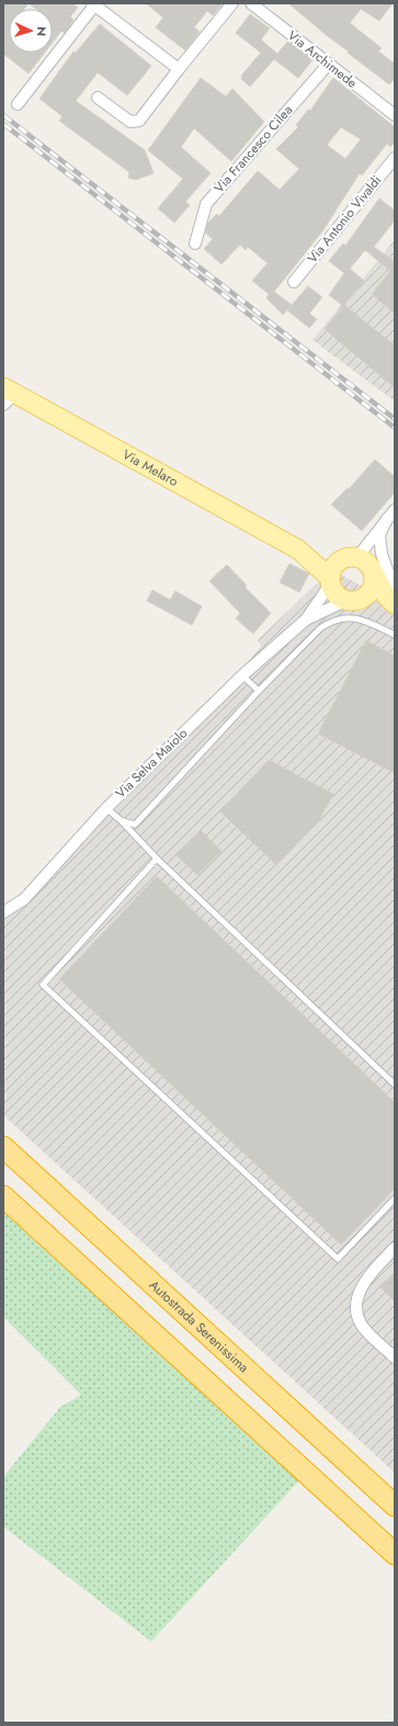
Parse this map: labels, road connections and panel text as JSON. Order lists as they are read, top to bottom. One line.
{"streets":{"highway":["Autostrada Serenissima"],"main road":["Via Melaro"],"street":["Via Archimede","Via Francesco Cilea","Via Antonio Vivaldi","Via Selva Maiolo"]},"crossings":[["Via Archimede","Via Francesco Cilea"],["Via Melaro","Via Selva Maiolo"]],"north":"right"}
